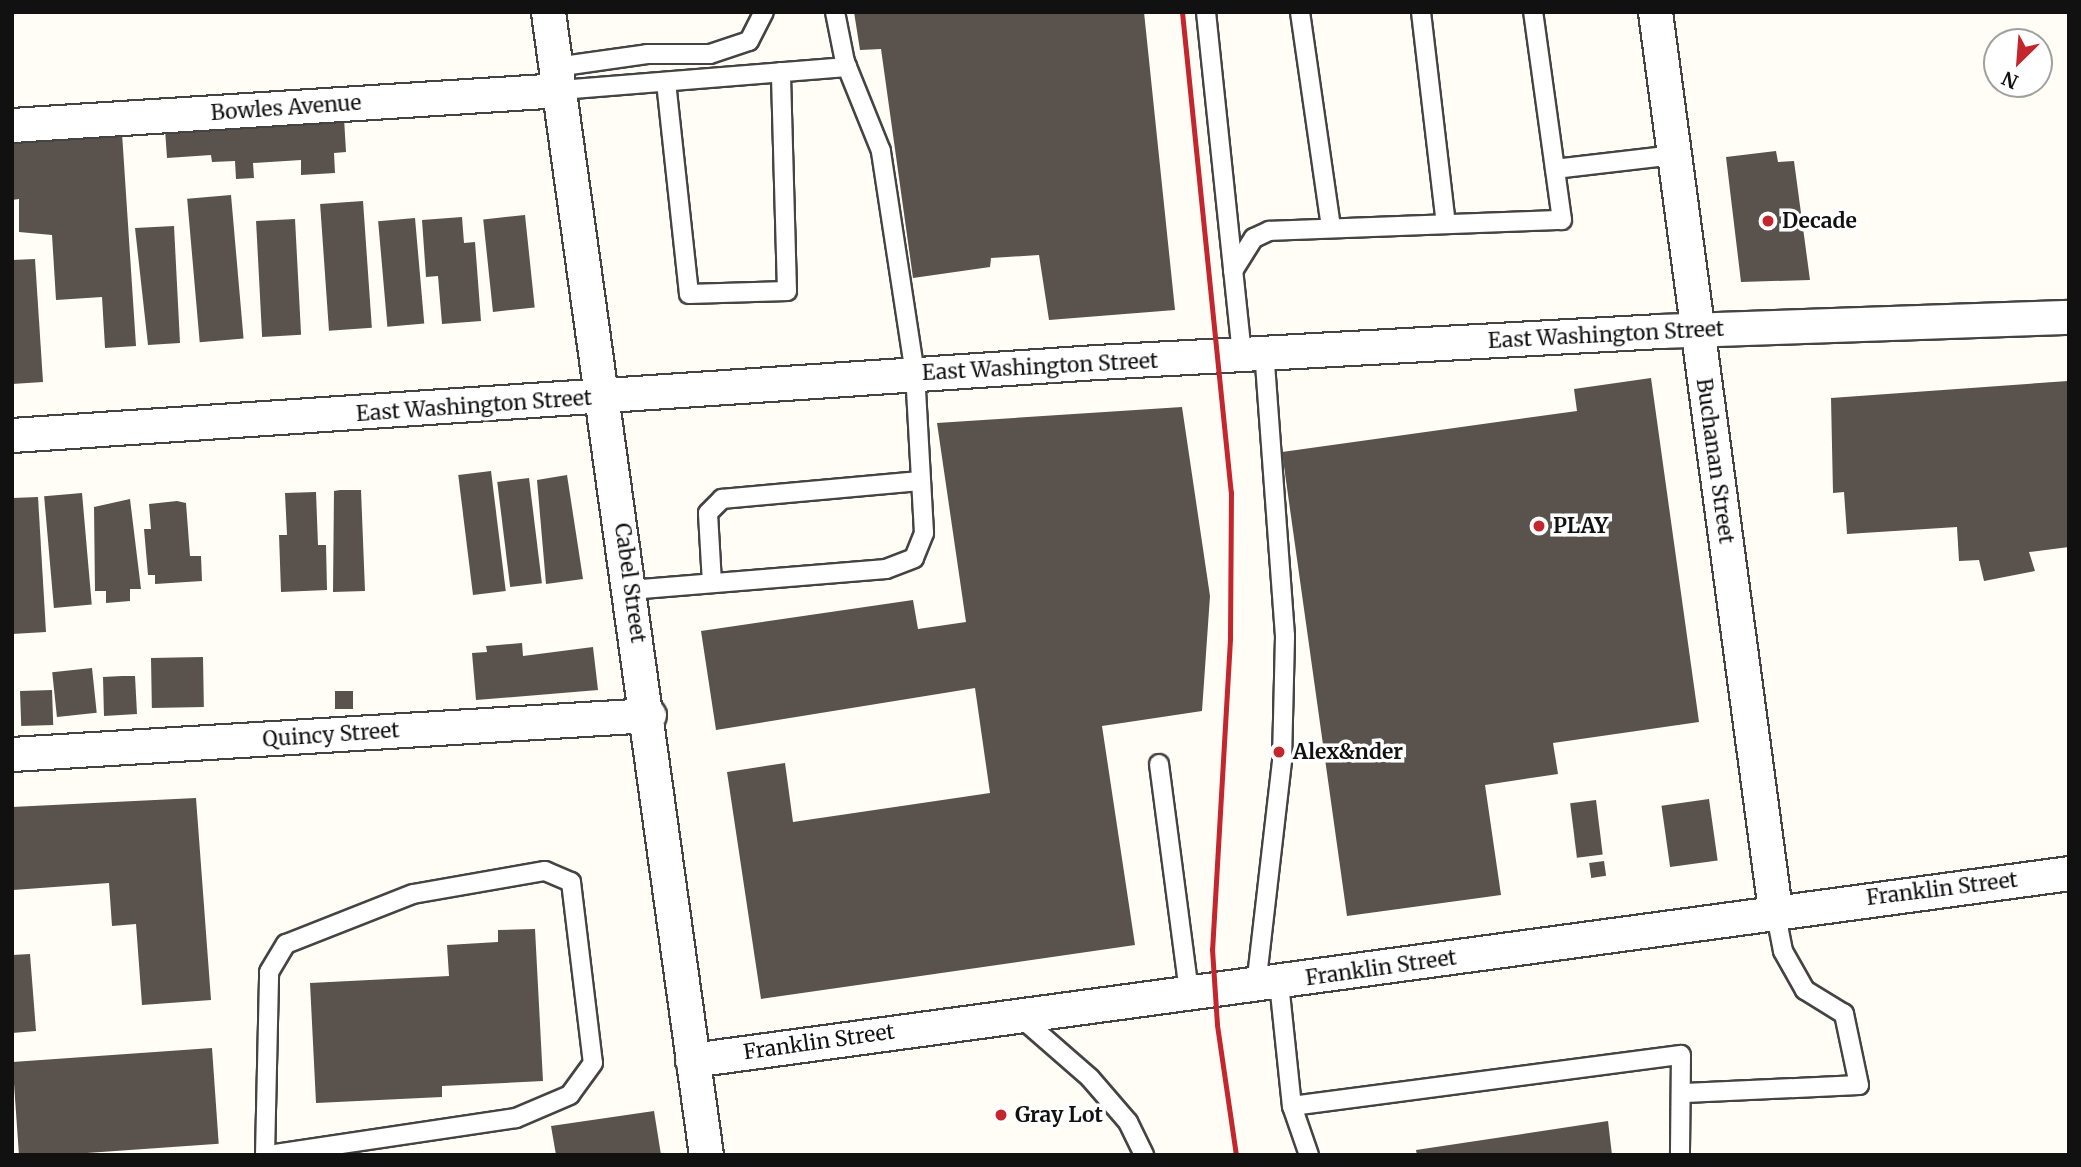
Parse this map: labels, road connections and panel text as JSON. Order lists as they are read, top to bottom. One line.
{"streets":{"street":["Bowles Avenue","East Washington Street","Buchanan Street","Cabel Street","Quincy Street","Franklin Street"]},"crossings":[["Bowles Avenue","Cabel Street"],["East Washington Street","Buchanan Street"],["East Washington Street","Cabel Street"],["Buchanan Street","Franklin Street"],["Cabel Street","Quincy Street"],["Cabel Street","Franklin Street"]],"places":["Decade","PLAY","Alex&nder","Gray Lot"],"north":"bottom left"}
